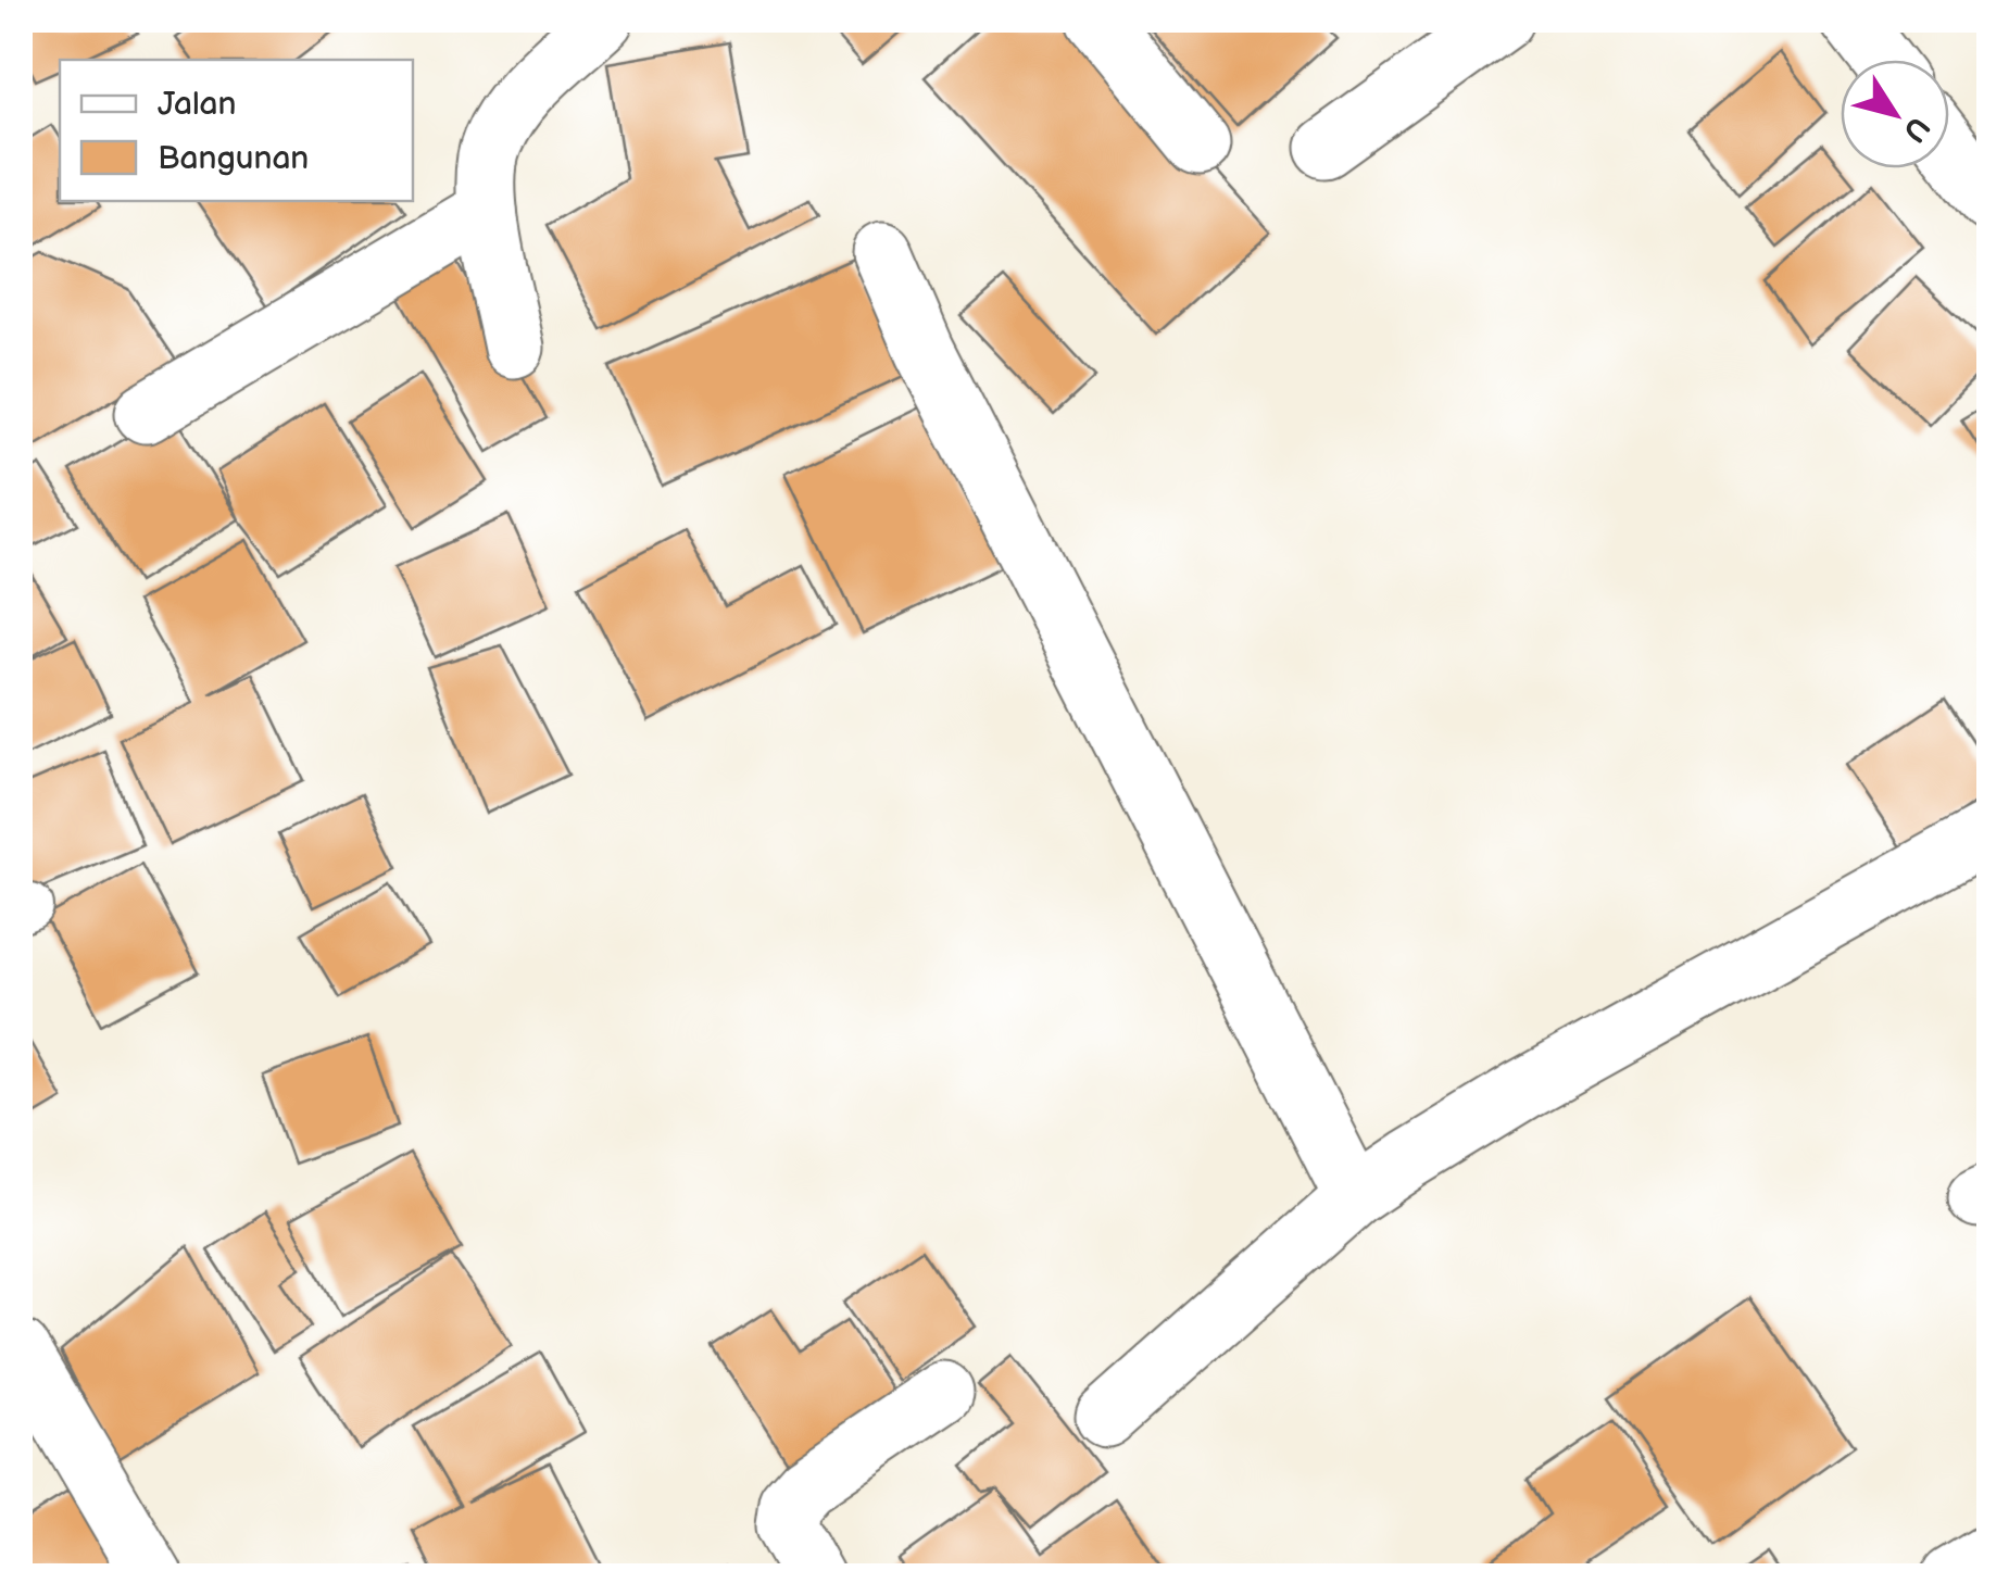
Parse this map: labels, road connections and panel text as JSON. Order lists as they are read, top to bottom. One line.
{"legend":["Jalan","Bangunan"],"north":"bottom right"}
